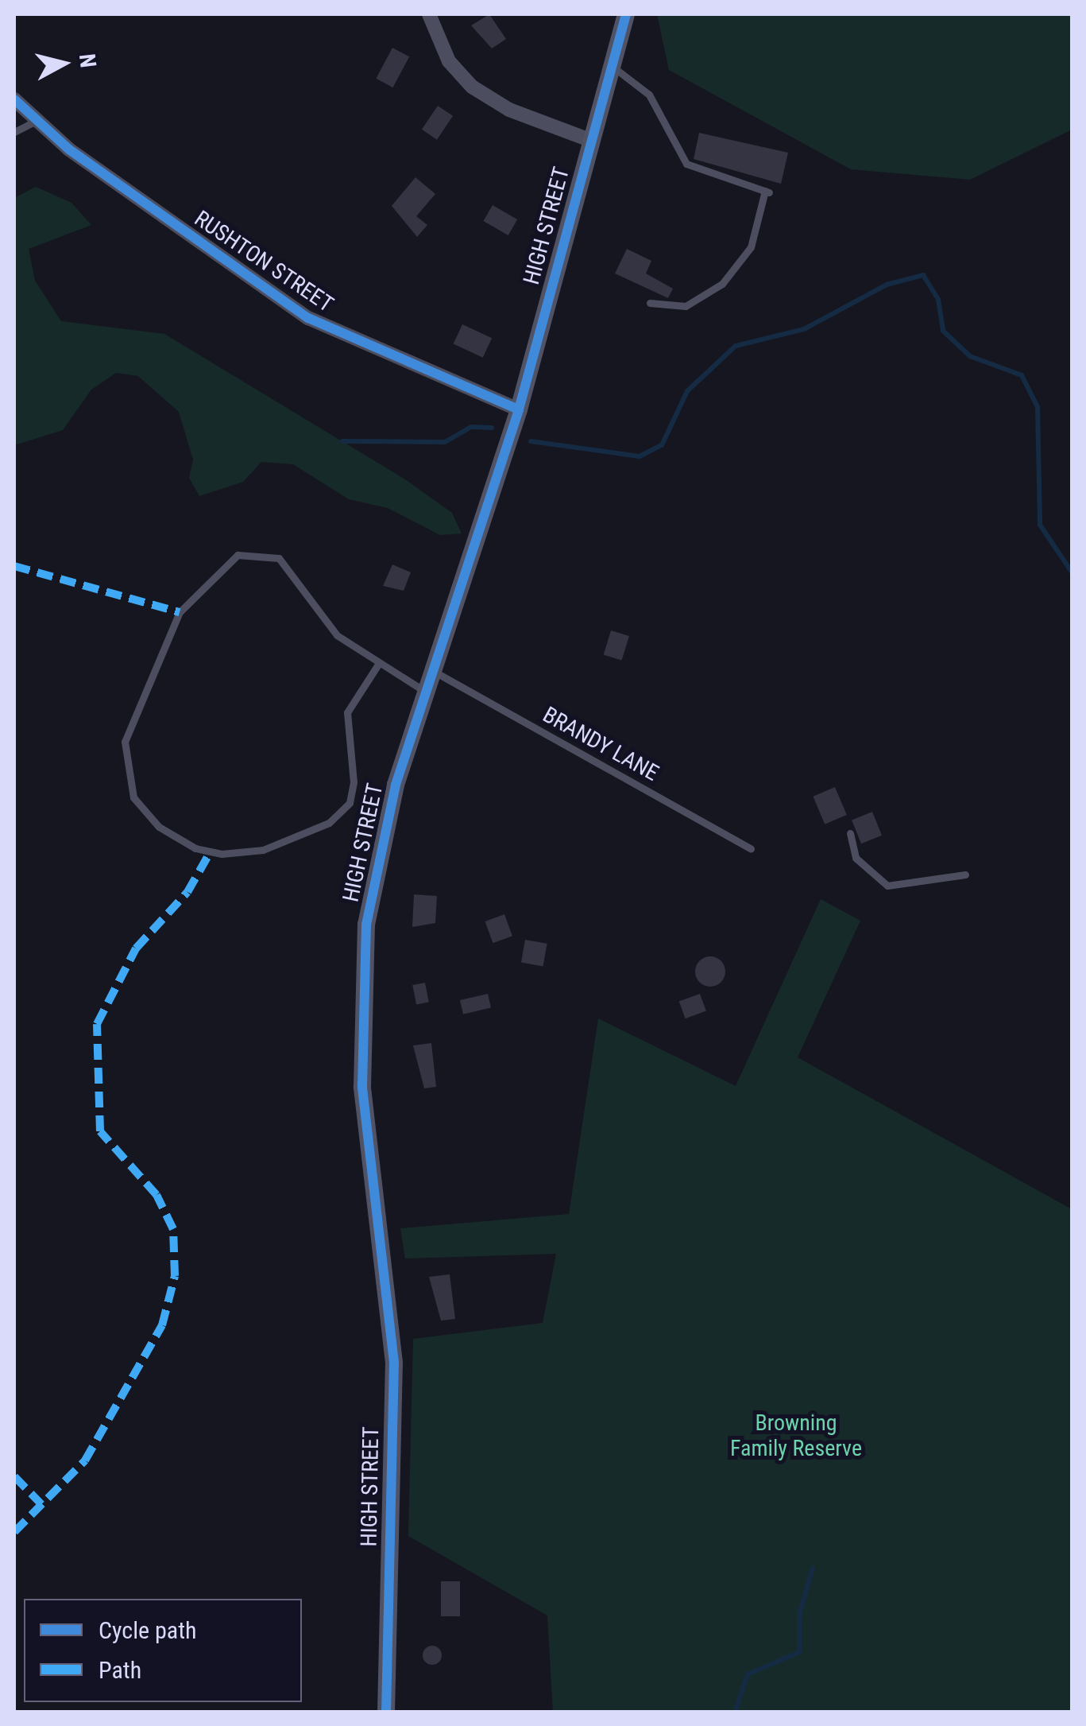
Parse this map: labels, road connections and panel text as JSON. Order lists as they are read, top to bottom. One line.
{"streets":{"street":["HIGH STREET","RUSHTON STREET"],"lane":["BRANDY LANE"]},"crossings":[["HIGH STREET","RUSHTON STREET"],["HIGH STREET","BRANDY LANE"]],"parks":["Browning Family Reserve"],"legend":["Cycle path","Path"],"north":"right"}
